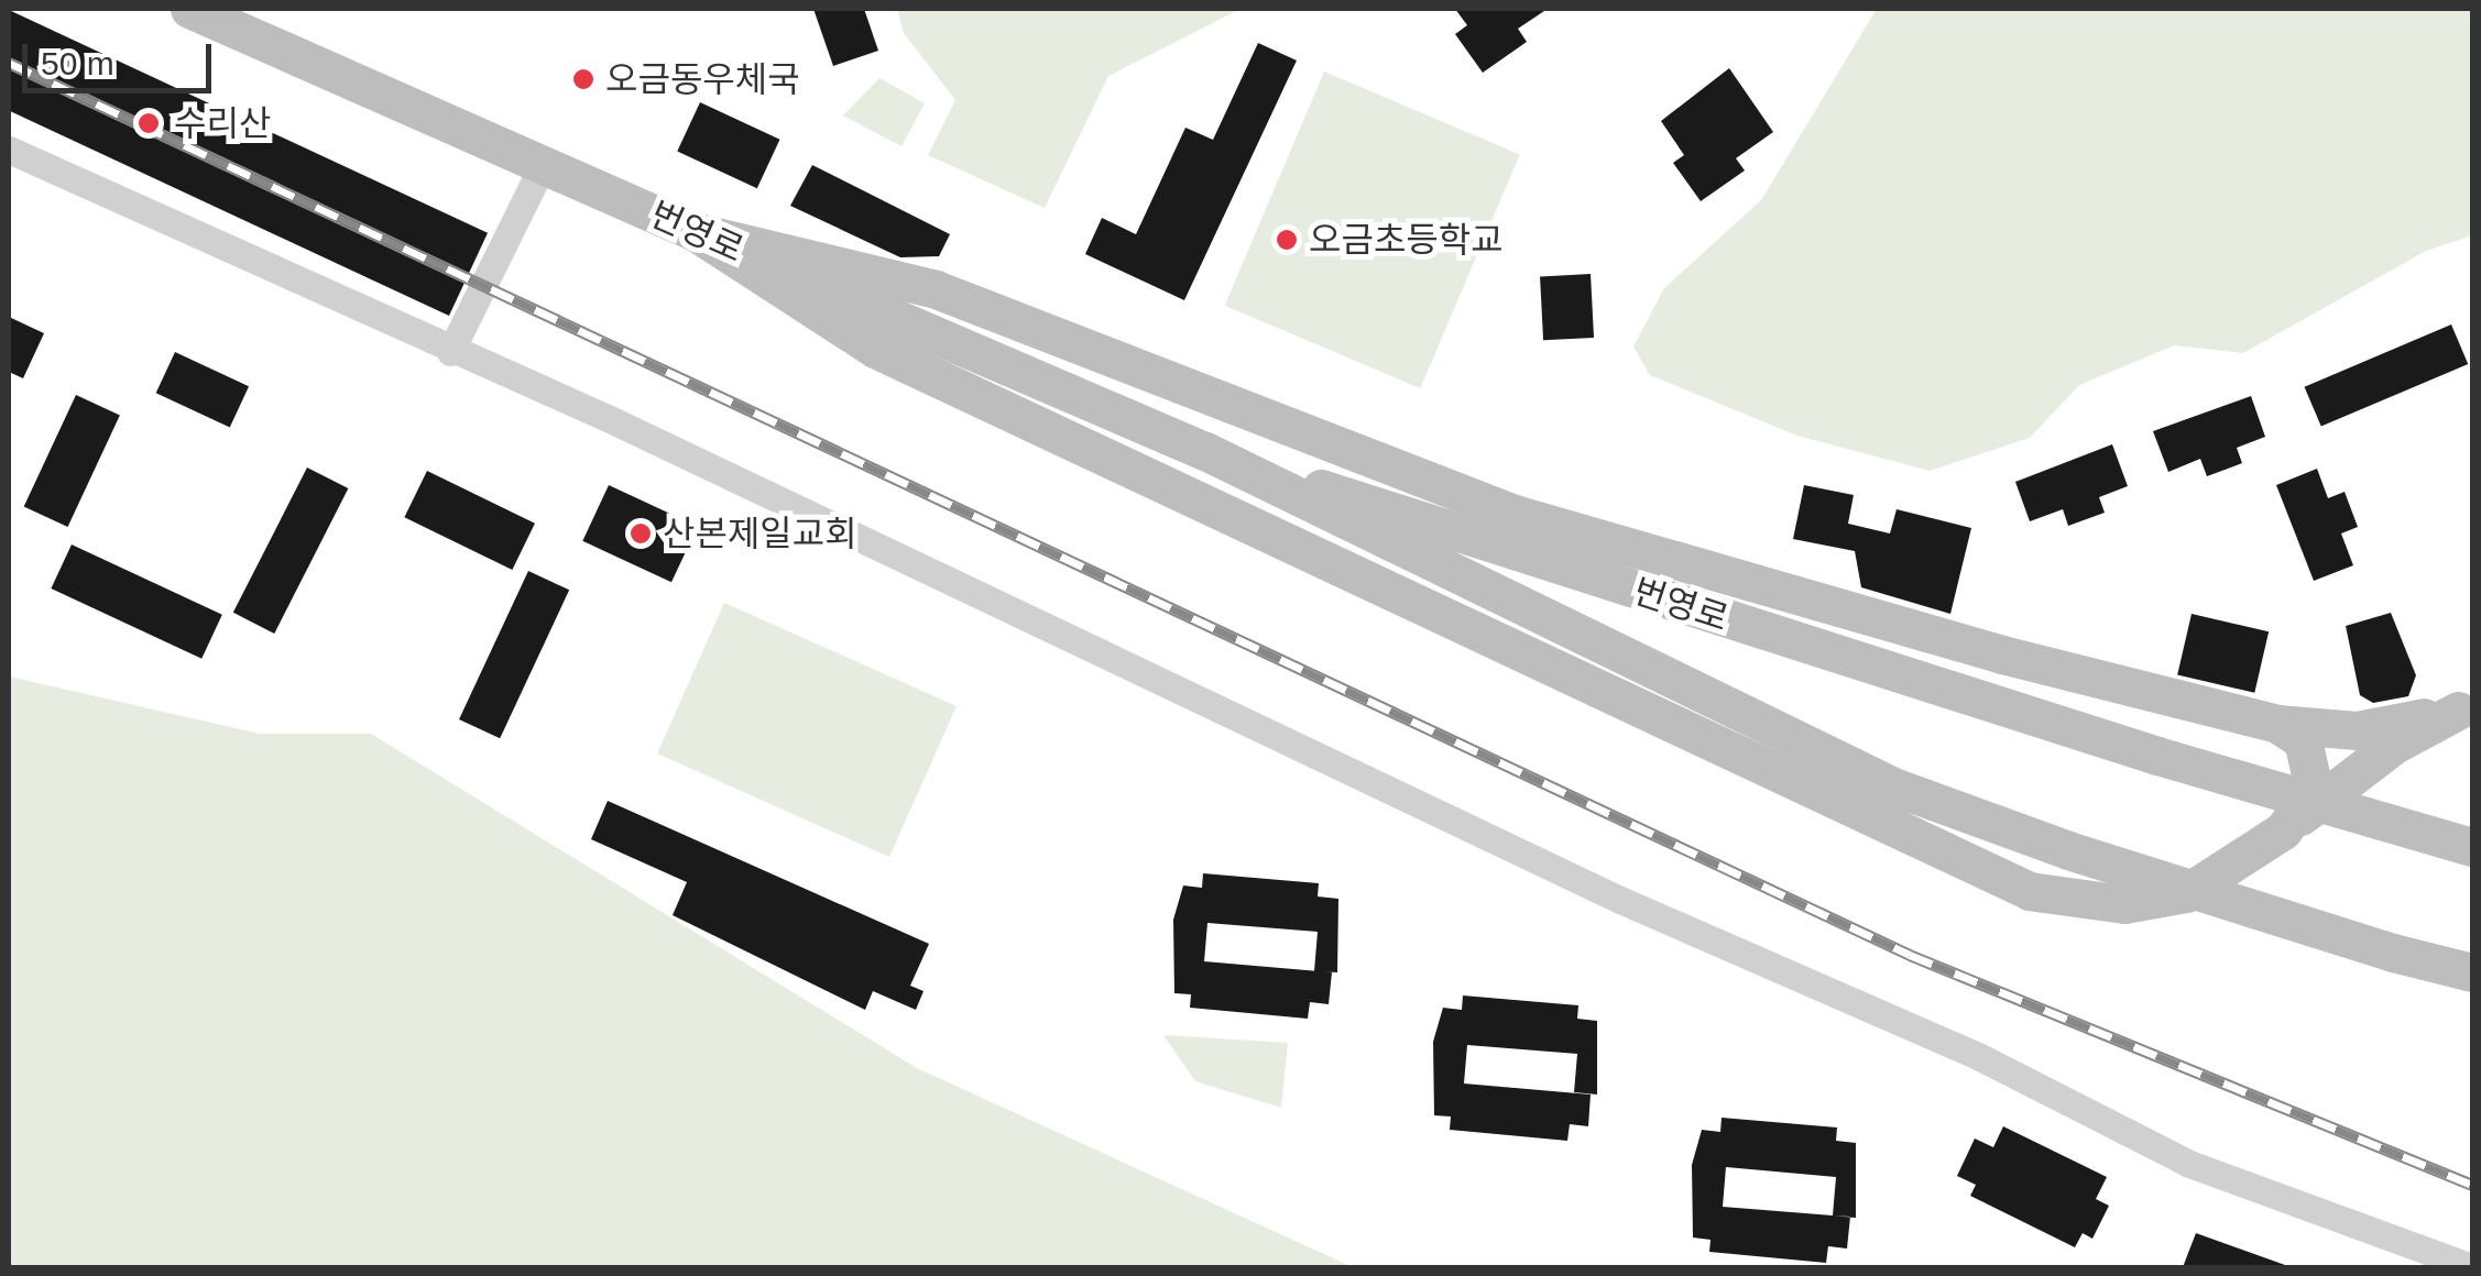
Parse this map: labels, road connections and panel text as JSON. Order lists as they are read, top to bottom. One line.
{"streets":{"street":["번영로"]},"places":["오금동우체국","수리산","오금초등학교","산본제일교회"],"scale_bar":"50 m"}
